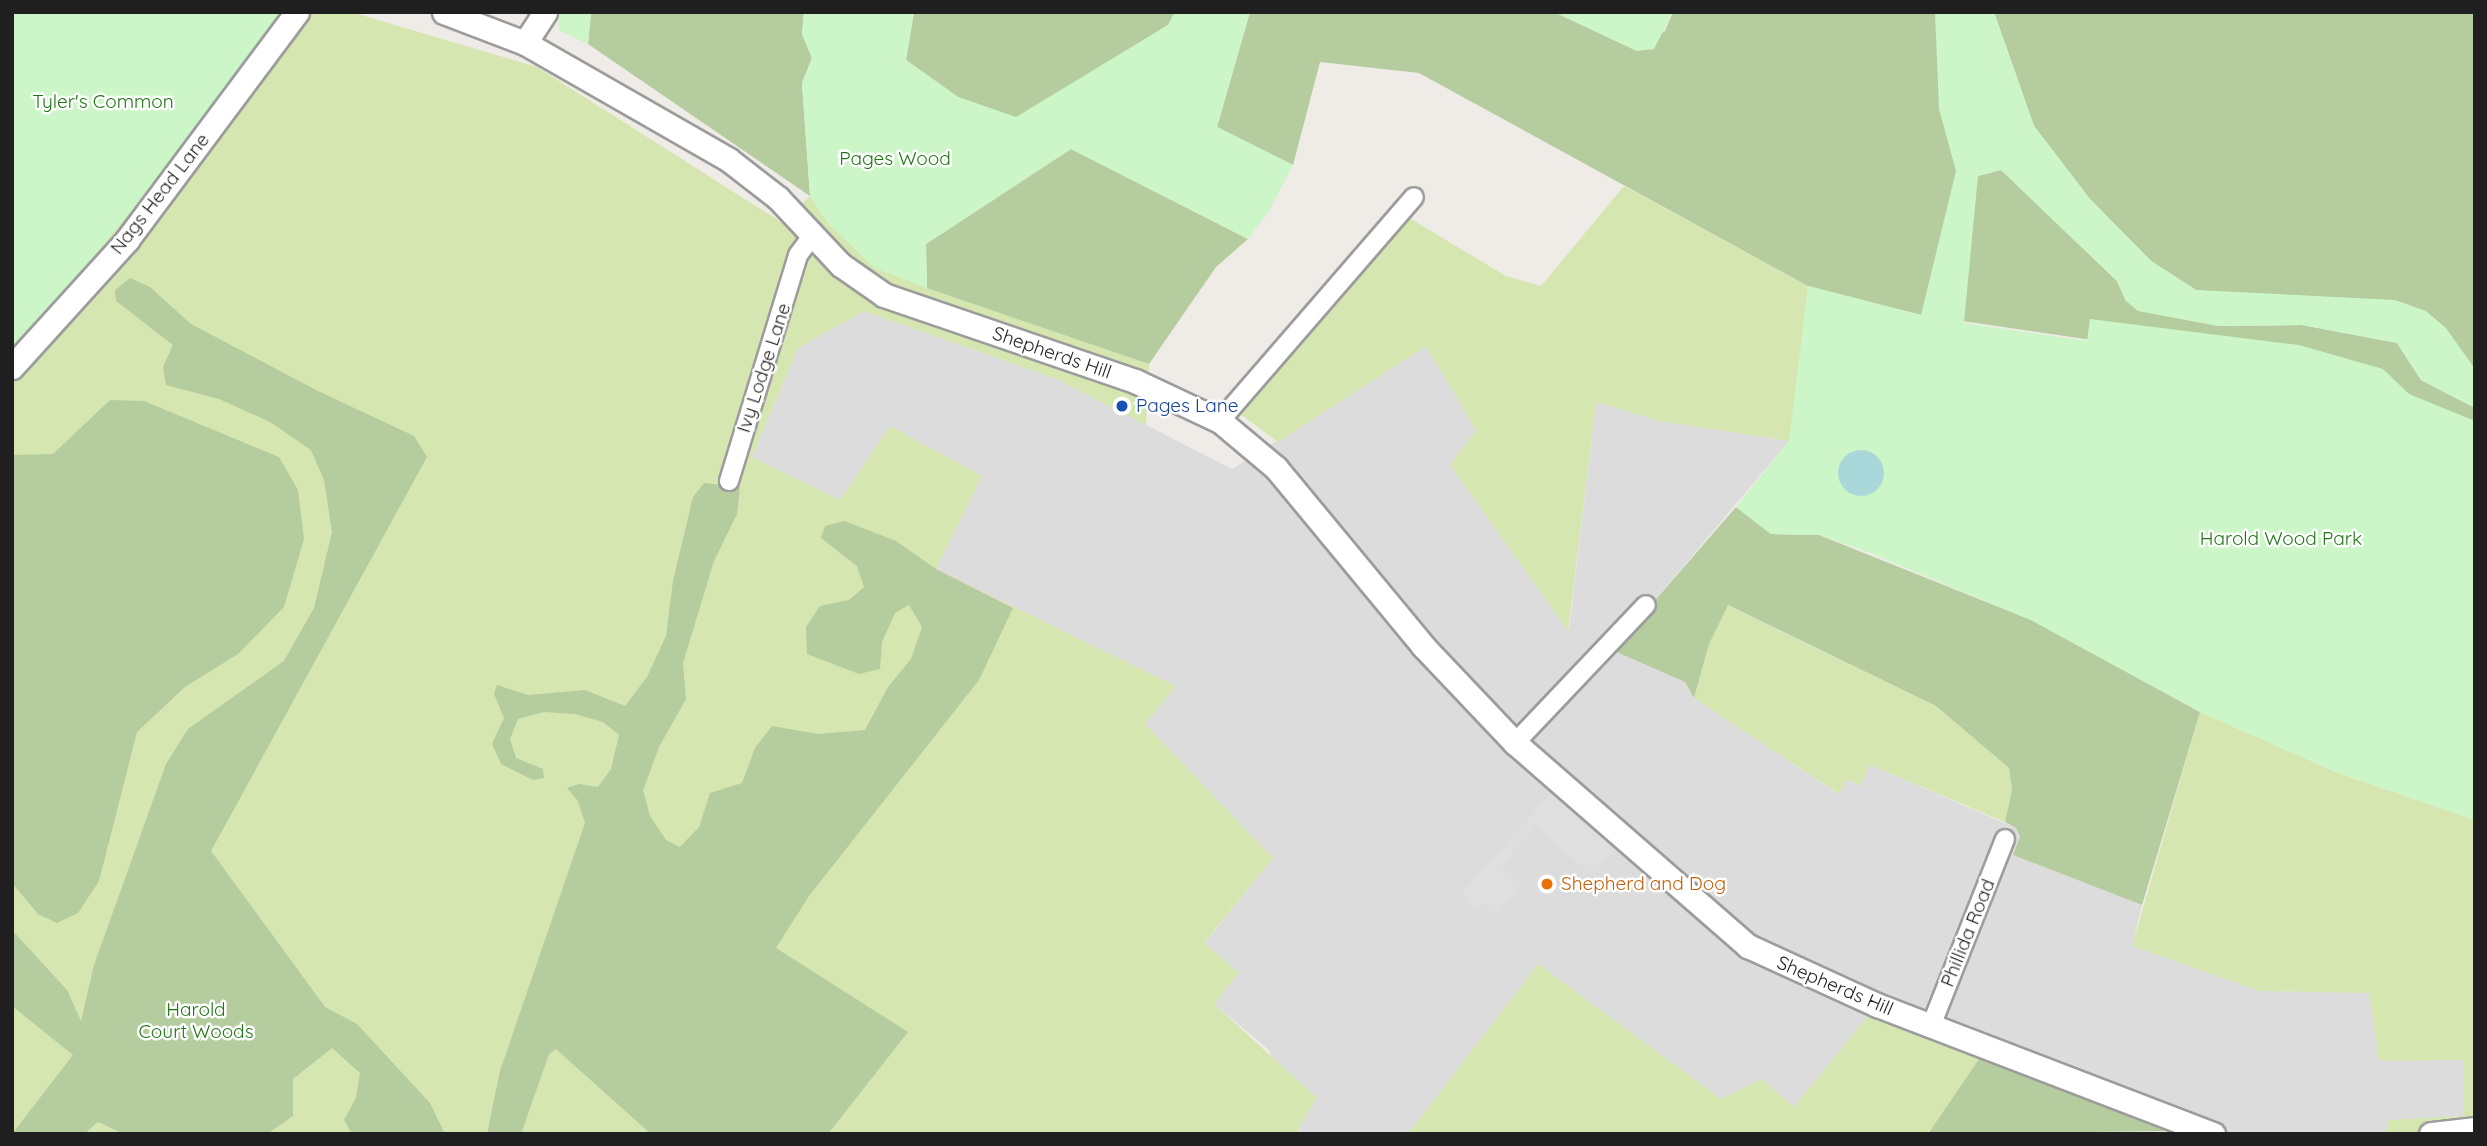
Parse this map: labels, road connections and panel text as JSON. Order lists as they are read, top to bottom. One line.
{"streets":{"street":["Nags Head Lane","Shepherds Hill","Ivy Lodge Lane","Phillida Road"]},"crossings":[["Shepherds Hill","Ivy Lodge Lane"],["Shepherds Hill","Phillida Road"]],"parks":["Tyler's Common","Pages Wood","Harold Wood Park","Harold Court Woods"],"places":["Pages Lane","Shepherd and Dog"]}
